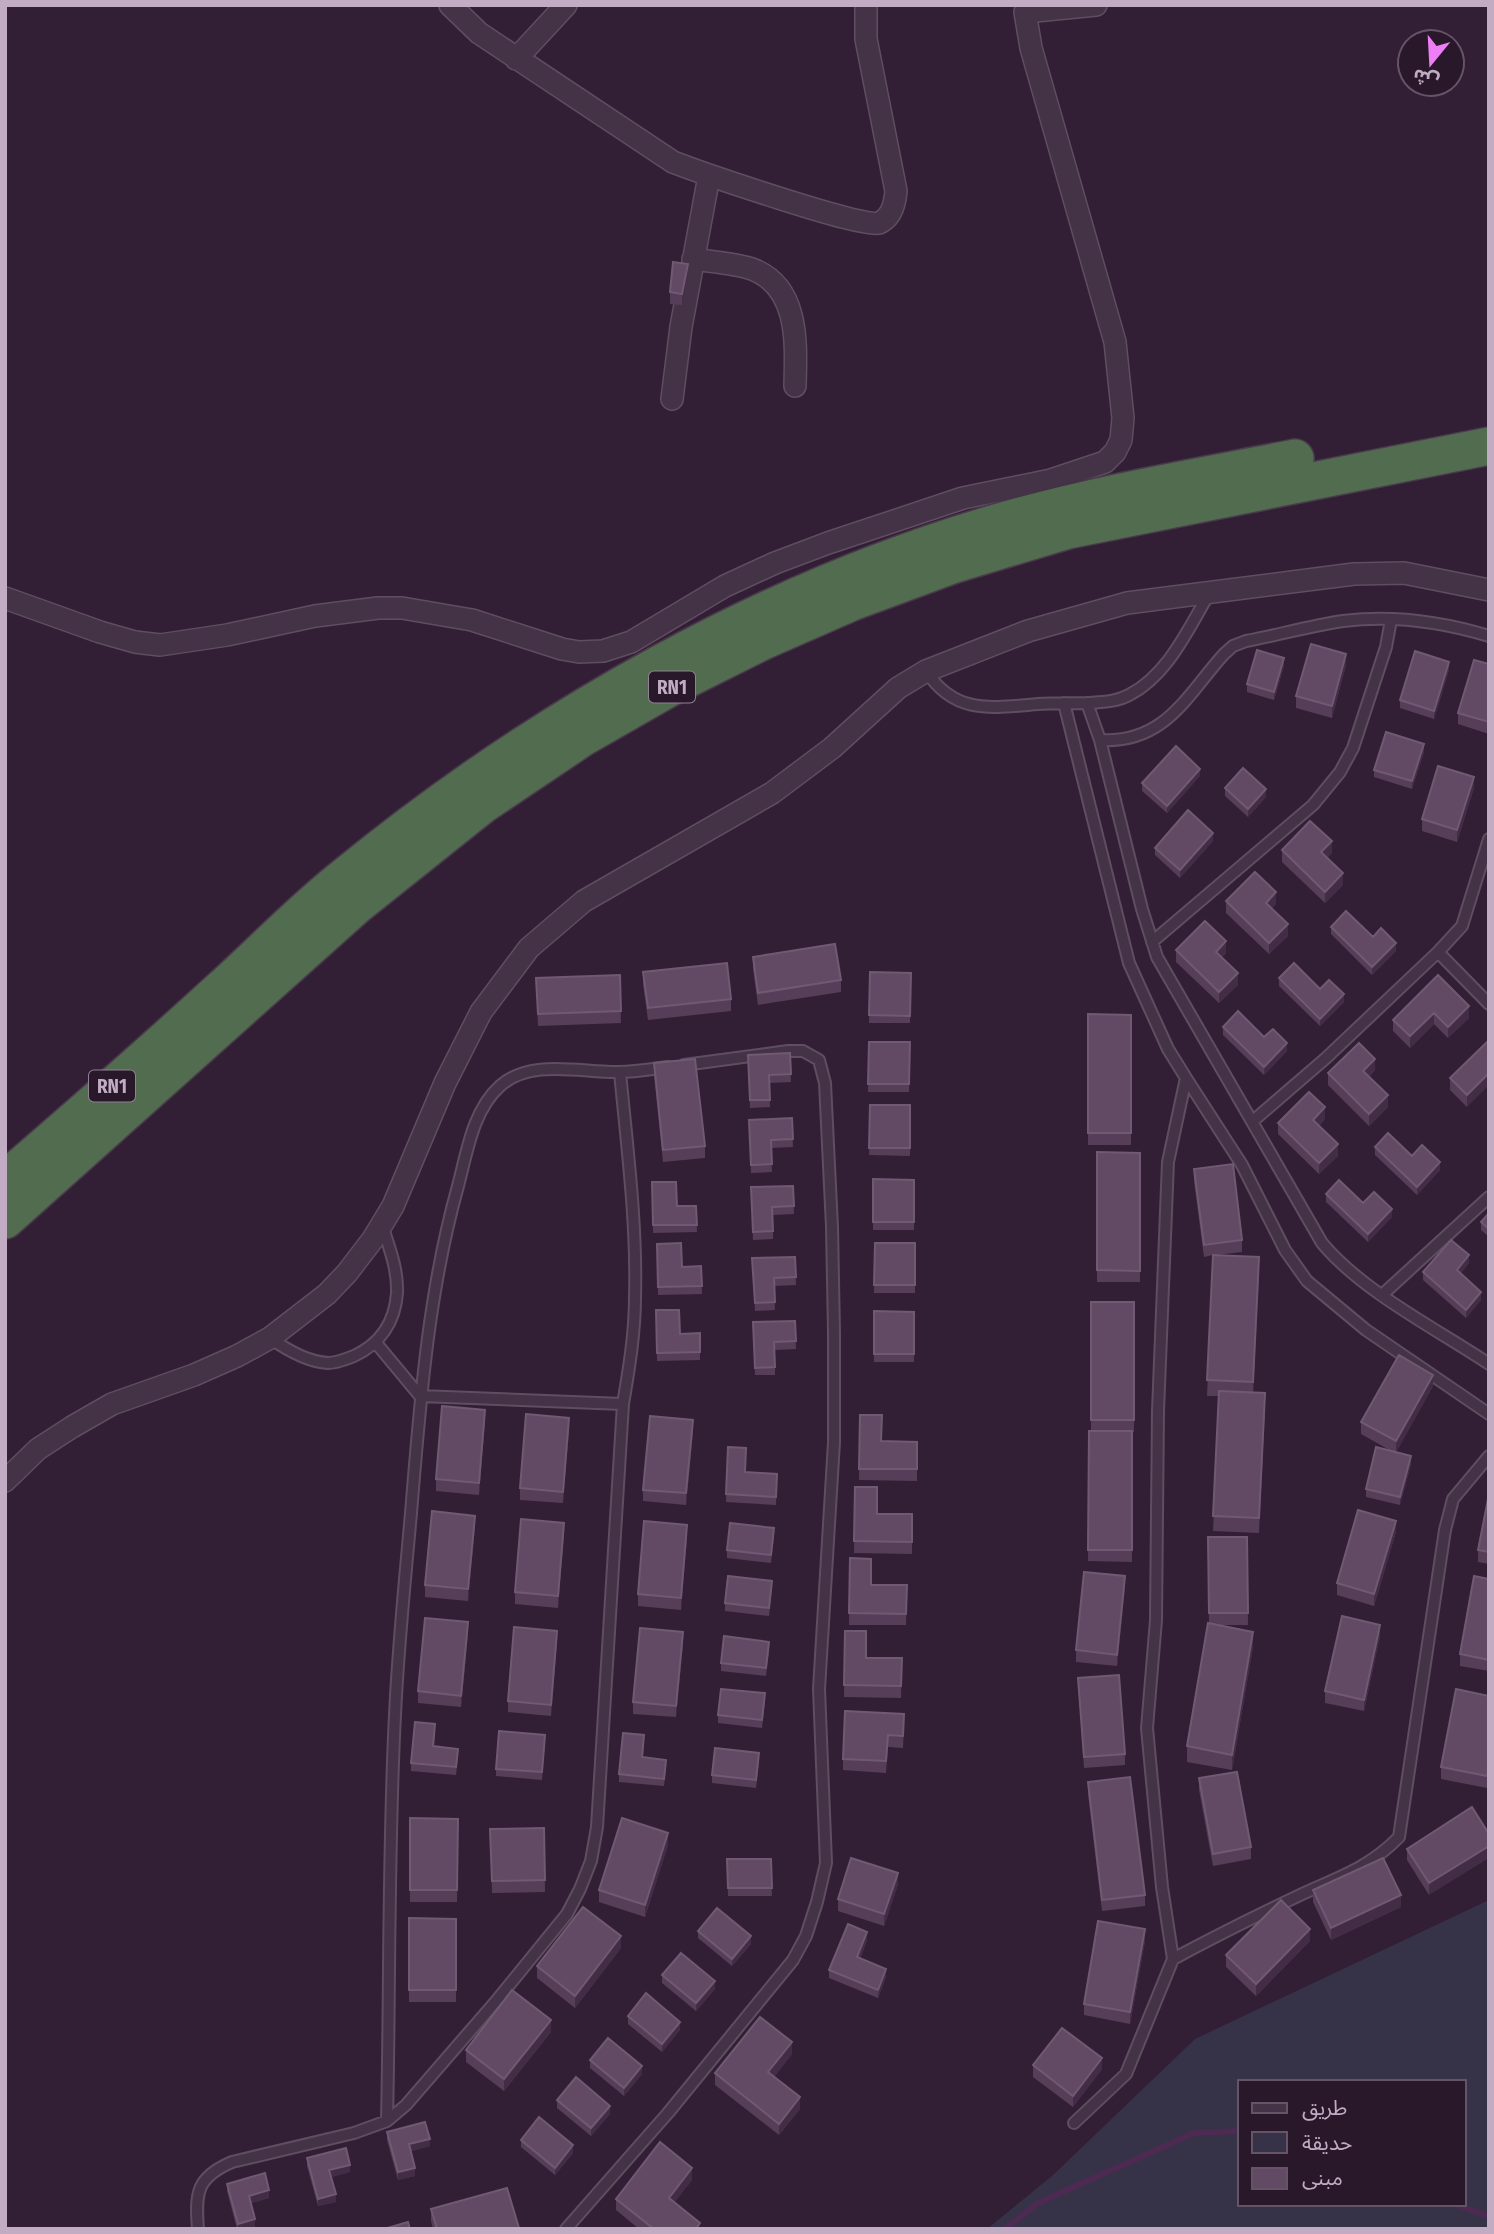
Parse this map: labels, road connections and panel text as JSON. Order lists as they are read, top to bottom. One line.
{"streets":{"highway":["RN1"]},"legend":["طريق","حديقة","مبنى"],"north":"bottom"}
